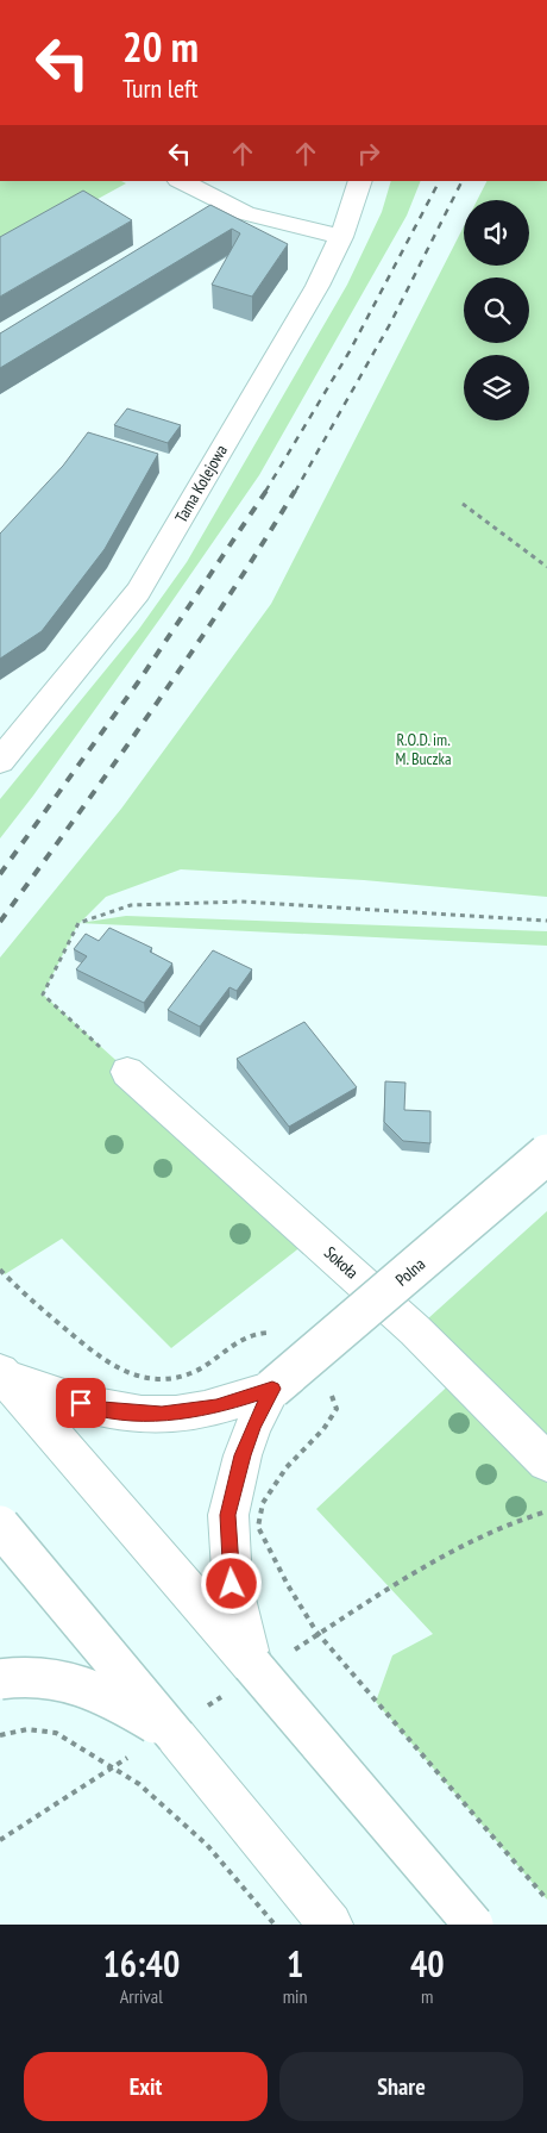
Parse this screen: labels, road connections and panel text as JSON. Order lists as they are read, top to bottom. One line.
{"streets":{"street":["Tama Kolejowa","Sokoła","Polna"]},"parks":["R.O.D. im. M. Buczka"],"page":{"turn":["20 m","Turn left"],"eta":["16:40","Arrival","1","min","40","m"],"buttons":["Exit","Share"]}}
